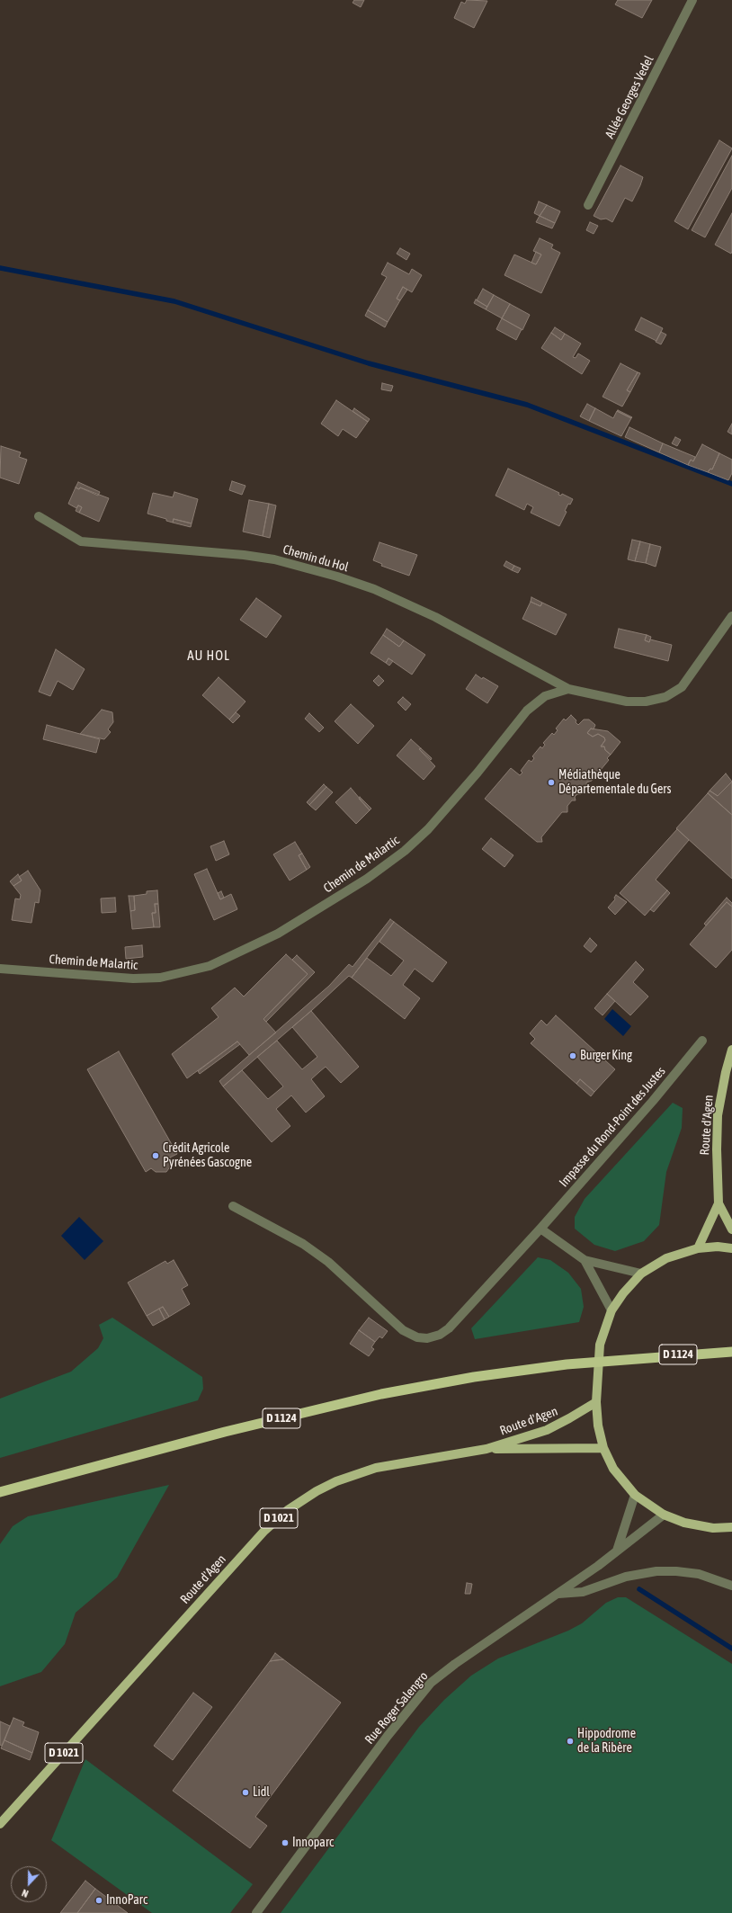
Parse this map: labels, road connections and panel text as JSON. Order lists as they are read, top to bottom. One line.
{"streets":{"highway":["D 1124"],"main road":["Route d'Agen","D 1021"],"street":["Allée Georges Vedel","Chemin du Hol","Chemin de Malartic","Impasse du Rond-Point des Justes","Rue Roger Salengro"]},"crossings":[["Chemin du Hol","Chemin de Malartic"]],"districts":["AU HOL"],"places":["Médiathèque Départementale du Gers","Burger King","Crédit Agricole Pyrénées Gascogne","Hippodrome de la Ribère","Lidl","Innoparc","InnoParc"],"north":"bottom"}
